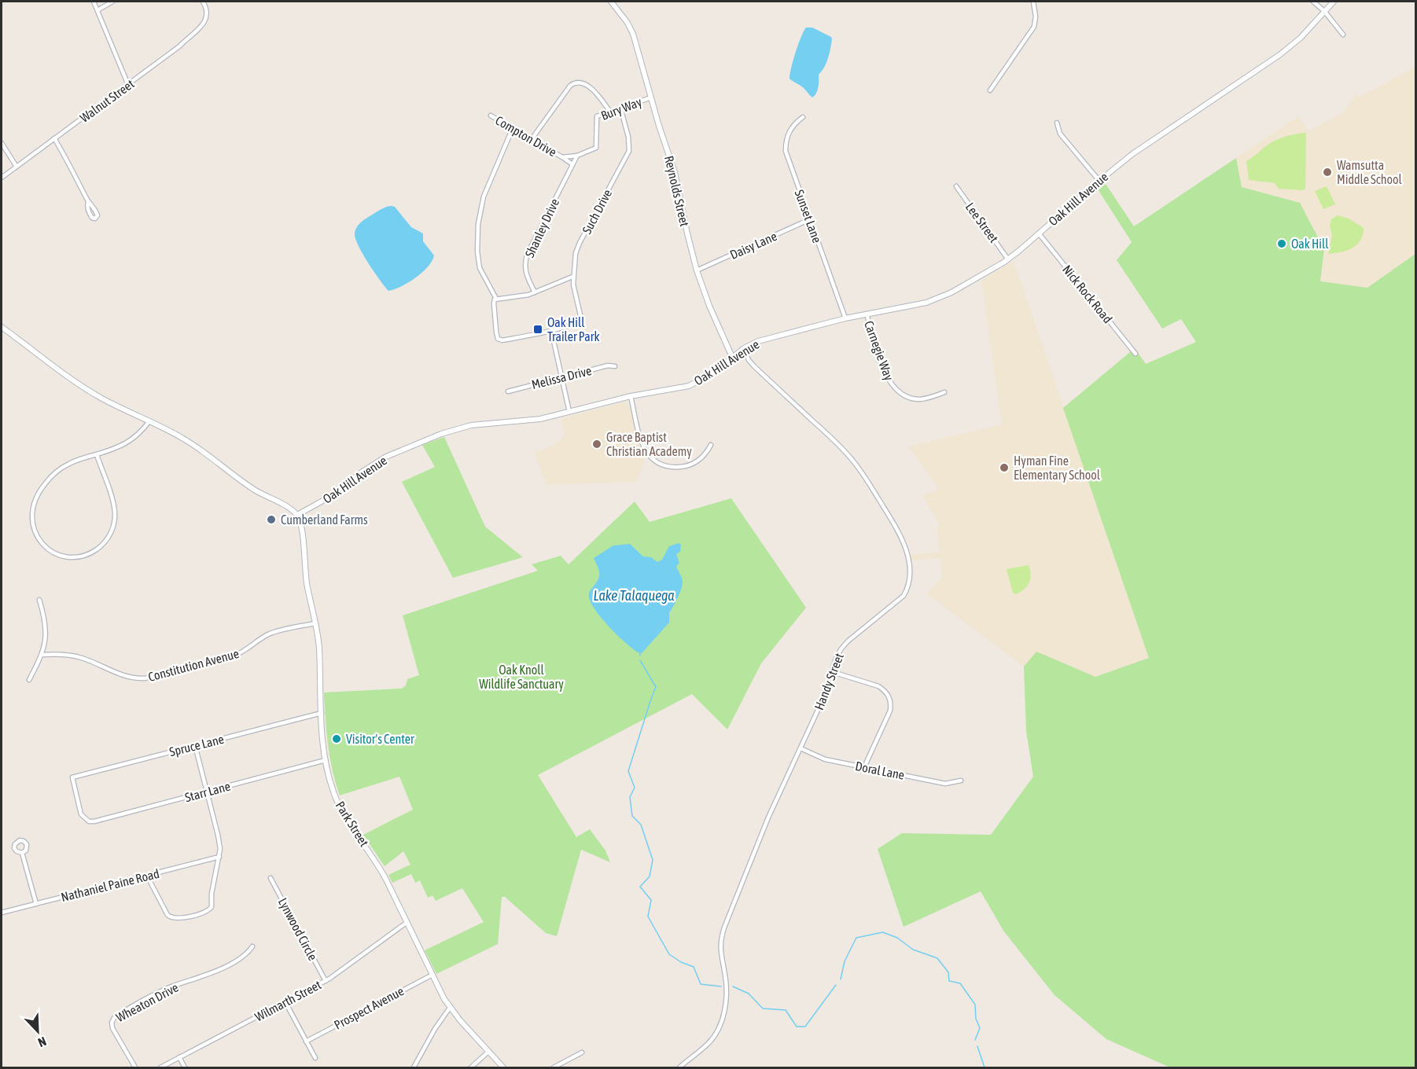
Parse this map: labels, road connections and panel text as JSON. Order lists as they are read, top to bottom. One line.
{"streets":{"main road":["Reynolds Street","Oak Hill Avenue","Park Street"],"street":["Walnut Street","Bury Way","Compton Drive","Such Drive","Sunset Lane","Lee Street","Shanley Drive","Daisy Lane","Nick Rock Road","Carnegie Way","Melissa Drive","Constitution Avenue","Handy Street","Spruce Lane","Doral Lane","Starr Lane","Nathaniel Paine Road","Lynwood Circle","Wilmarth Street","Wheaton Drive","Prospect Avenue"]},"crossings":[["Bury Way","Compton Drive"],["Bury Way","Reynolds Street"],["Bury Way","Such Drive"],["Compton Drive","Shanley Drive"],["Reynolds Street","Oak Hill Avenue"],["Reynolds Street","Daisy Lane"],["Oak Hill Avenue","Sunset Lane"],["Oak Hill Avenue","Lee Street"],["Oak Hill Avenue","Nick Rock Road"],["Oak Hill Avenue","Carnegie Way"],["Oak Hill Avenue","Handy Street"],["Oak Hill Avenue","Park Street"],["Sunset Lane","Daisy Lane"],["Constitution Avenue","Park Street"],["Handy Street","Doral Lane"],["Spruce Lane","Starr Lane"],["Spruce Lane","Park Street"],["Starr Lane","Park Street"],["Park Street","Wilmarth Street"],["Park Street","Prospect Avenue"],["Lynwood Circle","Wilmarth Street"]],"water":["Lake Talaquega"],"parks":["Oak Knoll Wildlife Sanctuary"],"places":{"other":["Wamsutta Middle School","Oak Hill","Grace Baptist Christian Academy","Hyman Fine Elementary School","Cumberland Farms","Visitor's Center"],"transit":["Oak Hill Trailer Park"]},"north":"bottom right"}
